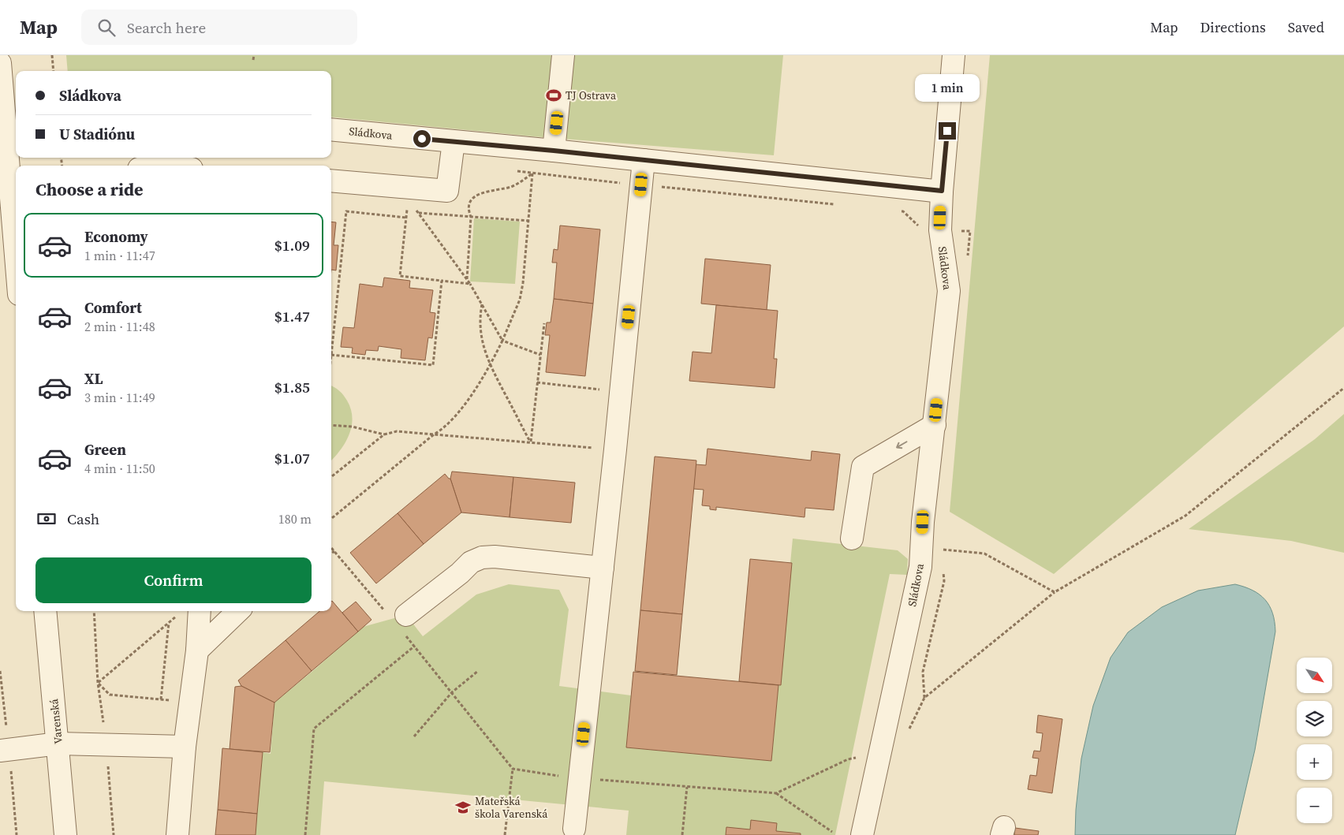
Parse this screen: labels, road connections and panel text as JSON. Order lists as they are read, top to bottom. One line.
{"streets":{"street":["Sládkova","Varenská"]},"places":{"sports":["TJ Ostrava"],"school or university":["Mateřská škola Varenská"]},"north":"bottom right","page":{"header":"Map","search":"Search here","nav":["Map","Directions","Saved"],"banner":["Sládkova","U Stadiónu"],"bubble":"1 min","heading":"Choose a ride","list":[{"name":"Economy","note":"1 min · 11:47","value":"$1.09"},{"name":"Comfort","note":"2 min · 11:48","value":"$1.47"},{"name":"XL","note":"3 min · 11:49","value":"$1.85"},{"name":"Green","note":"4 min · 11:50","value":"$1.07"}],"pay":["Cash","180 m"],"buttons":"Confirm","map_buttons":["+","−"]}}
